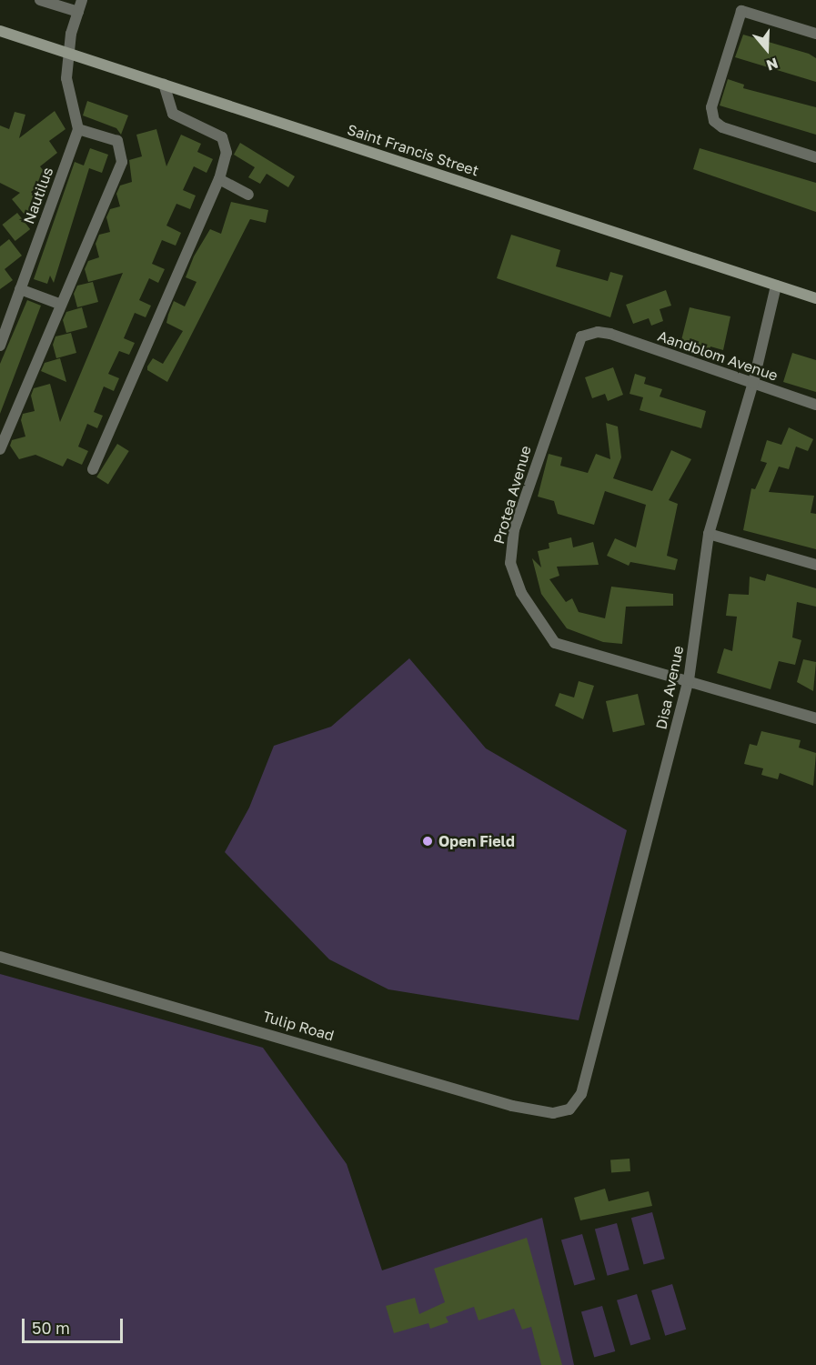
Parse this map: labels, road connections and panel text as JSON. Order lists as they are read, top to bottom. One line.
{"streets":{"street":["Saint Francis Street","Nautilus","Aandblom Avenue","Protea Avenue","Disa Avenue","Tulip Road"]},"crossings":[["Saint Francis Street","Disa Avenue"],["Aandblom Avenue","Protea Avenue"],["Aandblom Avenue","Disa Avenue"],["Protea Avenue","Disa Avenue"],["Disa Avenue","Tulip Road"]],"places":["Open Field"],"scale_bar":"50 m","north":"bottom"}
